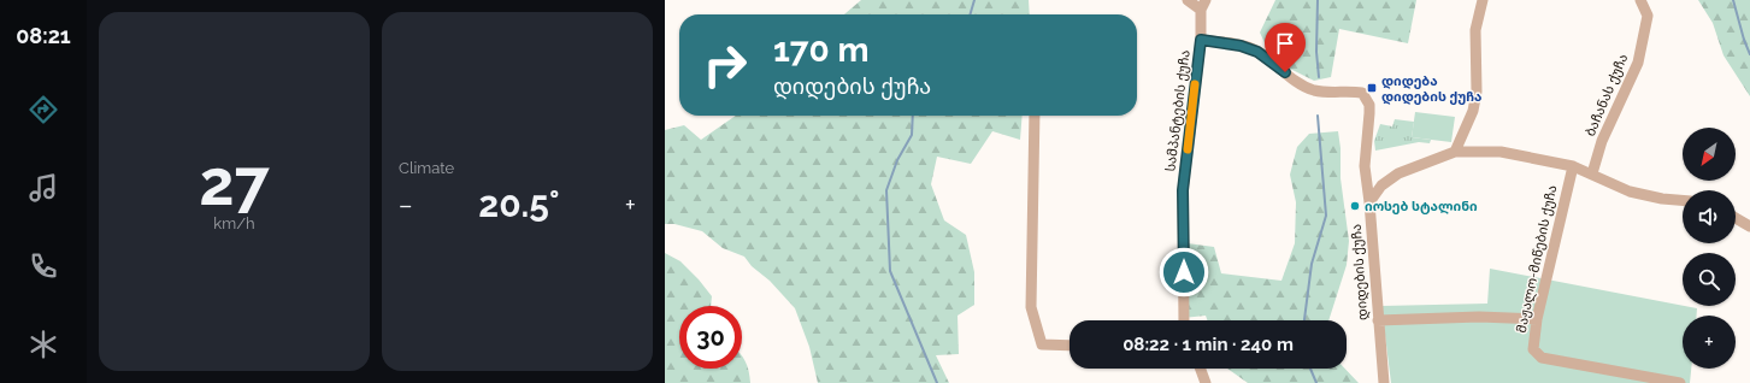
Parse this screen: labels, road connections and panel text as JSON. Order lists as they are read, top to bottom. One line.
{"streets":{"street":["ბაჩანას ქუჩა","სამპანტების ქუჩა","მაჟალო-მიწების ქუჩა","დიდების ქუჩა"]},"crossings":[["სამპანტების ქუჩა","დიდების ქუჩა"]],"places":{"transit":["დიდება დიდების ქუჩა"],"other":["იოსებ სტალინი"]},"north":"bottom left","page":{"tabs":"08:21","tile":[["27","km/h"],"Climate"],"turn":["170 m","დიდების ქუჩა"],"map_buttons":"+","heat":["−","20.5°","+"],"limit":"30","trip":"08:22 · 1 min · 240 m"}}
